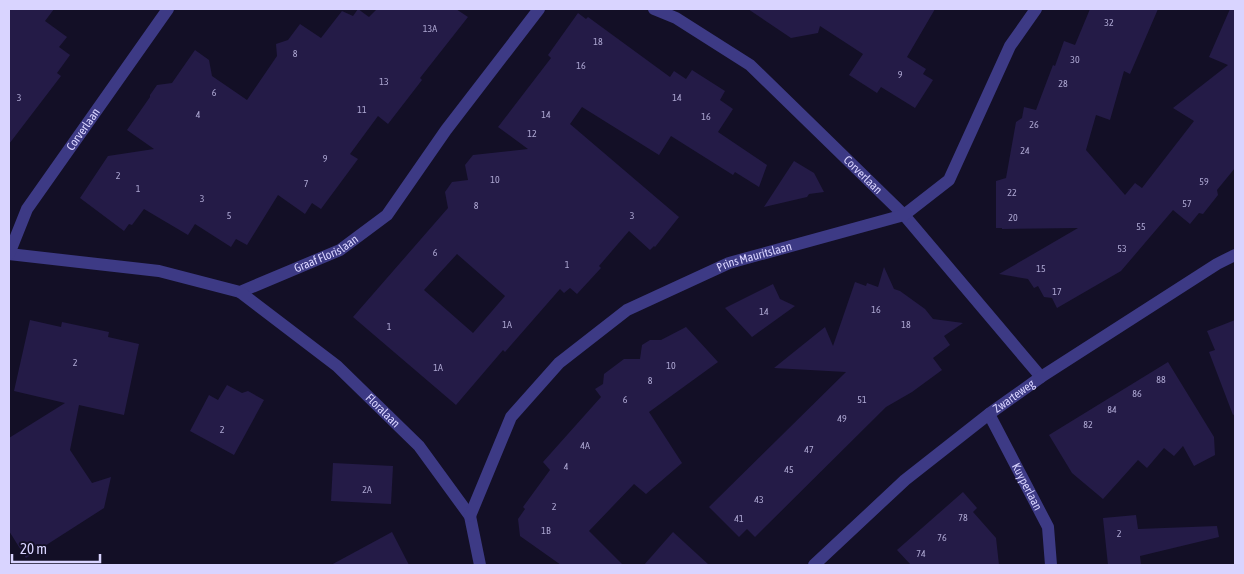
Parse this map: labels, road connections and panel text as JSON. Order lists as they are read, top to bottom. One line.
{"streets":{"street":["Corverlaan","Graaf Florislaan","Prins Mauritslaan","Zwarteweg","Floralaan","Kuyperlaan"]},"crossings":[["Corverlaan","Prins Mauritslaan"],["Corverlaan","Zwarteweg"],["Graaf Florislaan","Floralaan"],["Prins Mauritslaan","Floralaan"],["Zwarteweg","Kuyperlaan"]],"house_numbers":["32","13A","18","8","30","16","9","13","28","6","3","14","11","4","14","16","26","12","24","9","2","10","59","7","1","22","3","57","8","5","3","20","55","53","6","1","15","17","16","14","1A","18","1","2","10","1A","88","8","86","6","51","84","49","82","2","4A","47","4","45","2A","43","2","78","41","1B","2","76","74"],"scale_bar":"20 m"}
